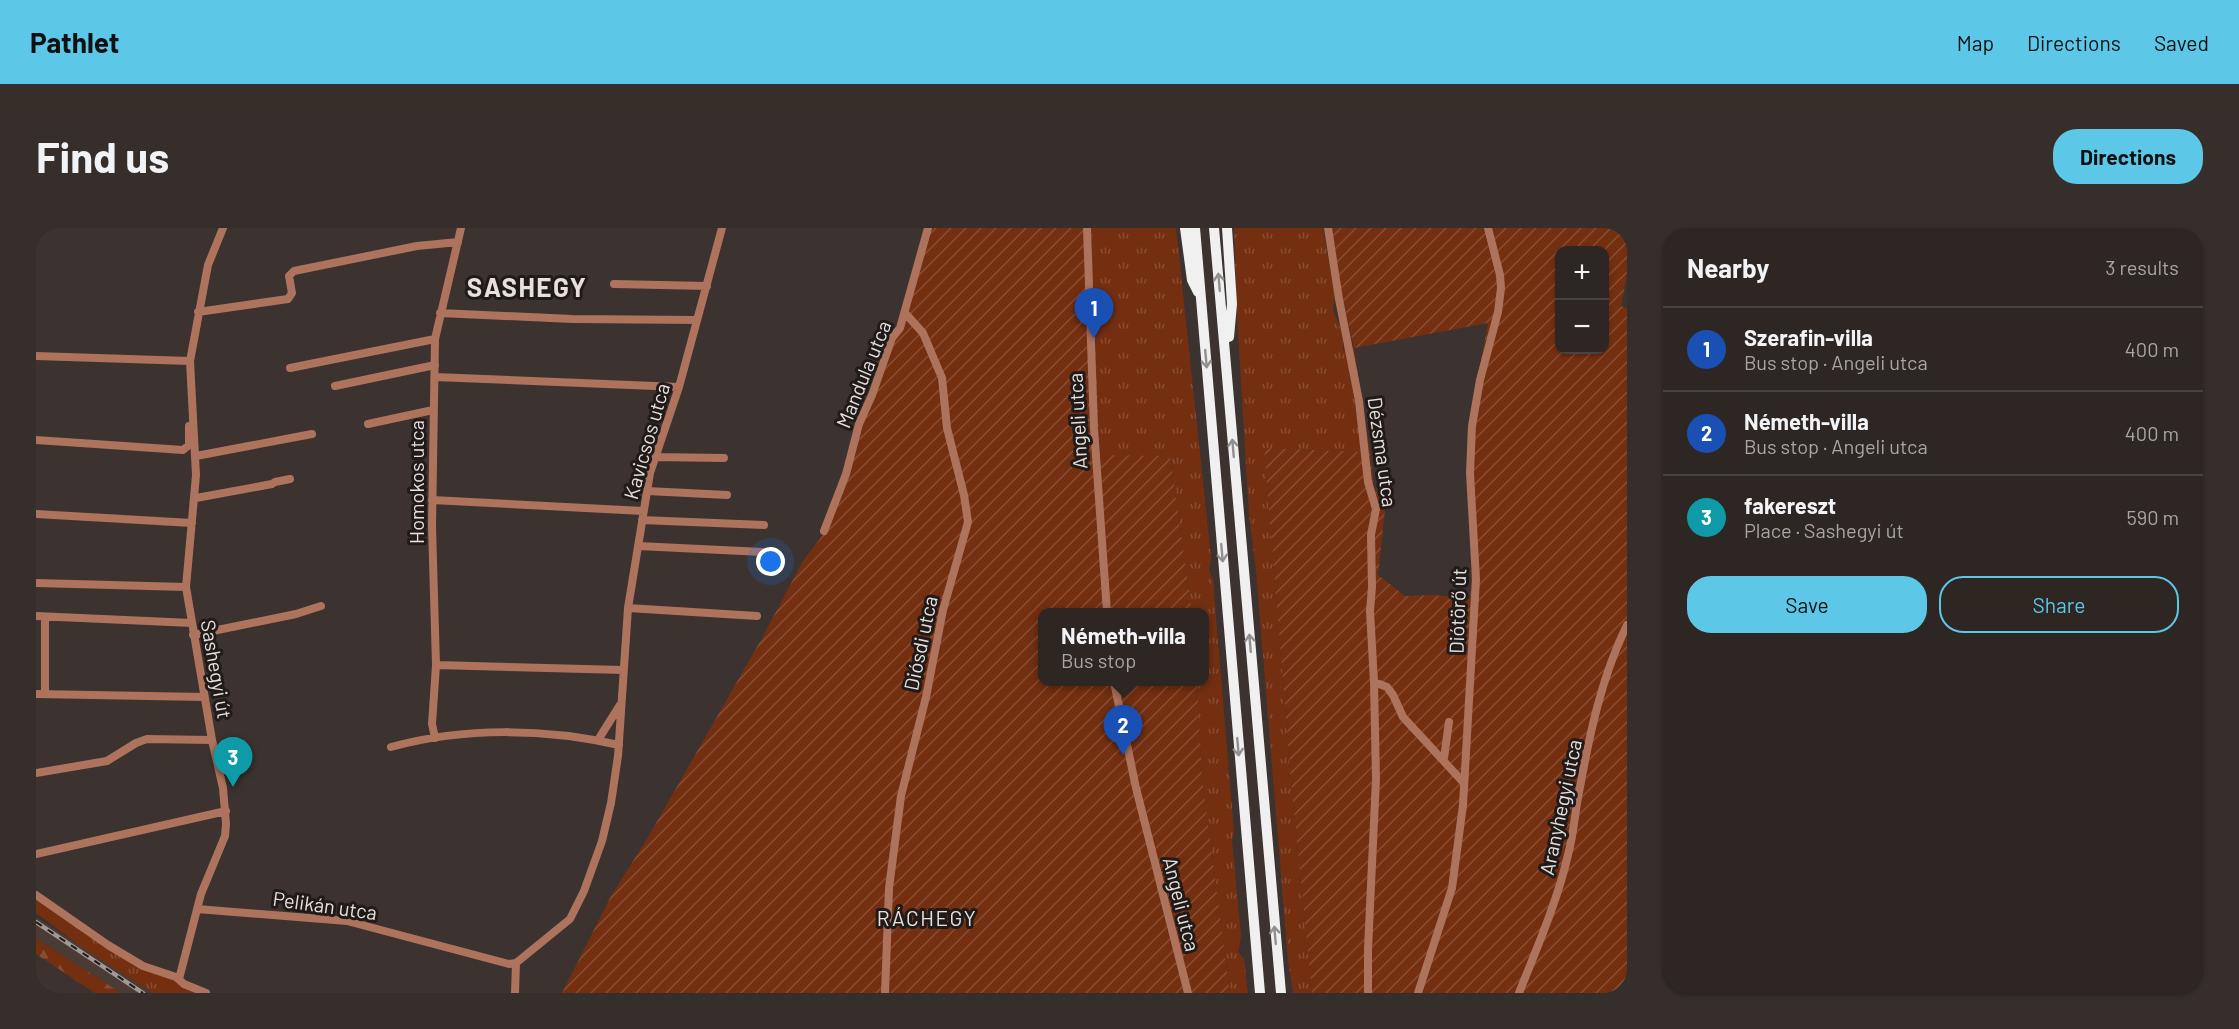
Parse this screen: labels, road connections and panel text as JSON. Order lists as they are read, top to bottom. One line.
{"streets":{"street":["Mandula utca","Angeli utca","Kavicsos utca","Dézsma utca","Homokos utca","Diótörő út","Diósdi utca","Sashegyi út","Aranyhegyi utca","Pelikán utca"]},"crossings":[["Mandula utca","Diósdi utca"],["Kavicsos utca","Pelikán utca"],["Sashegyi út","Pelikán utca"]],"districts":["SASHEGY","RÁCHEGY"],"page":{"header":"Pathlet","nav":["Map","Directions","Saved"],"buttons":["Directions",["Save","Share"]],"title":"Find us","heading":["Nearby","3 results"],"map_buttons":["+","−"],"pins":["1","2","3"],"list":[{"mark":"1","name":"Szerafin-villa","note":"Bus stop · Angeli utca","value":"400 m"},{"mark":"2","name":"Németh-villa","note":"Bus stop · Angeli utca","value":"400 m"},{"mark":"3","name":"fakereszt","note":"Place · Sashegyi út","value":"590 m"}],"popup":["Németh-villa","Bus stop"]}}
